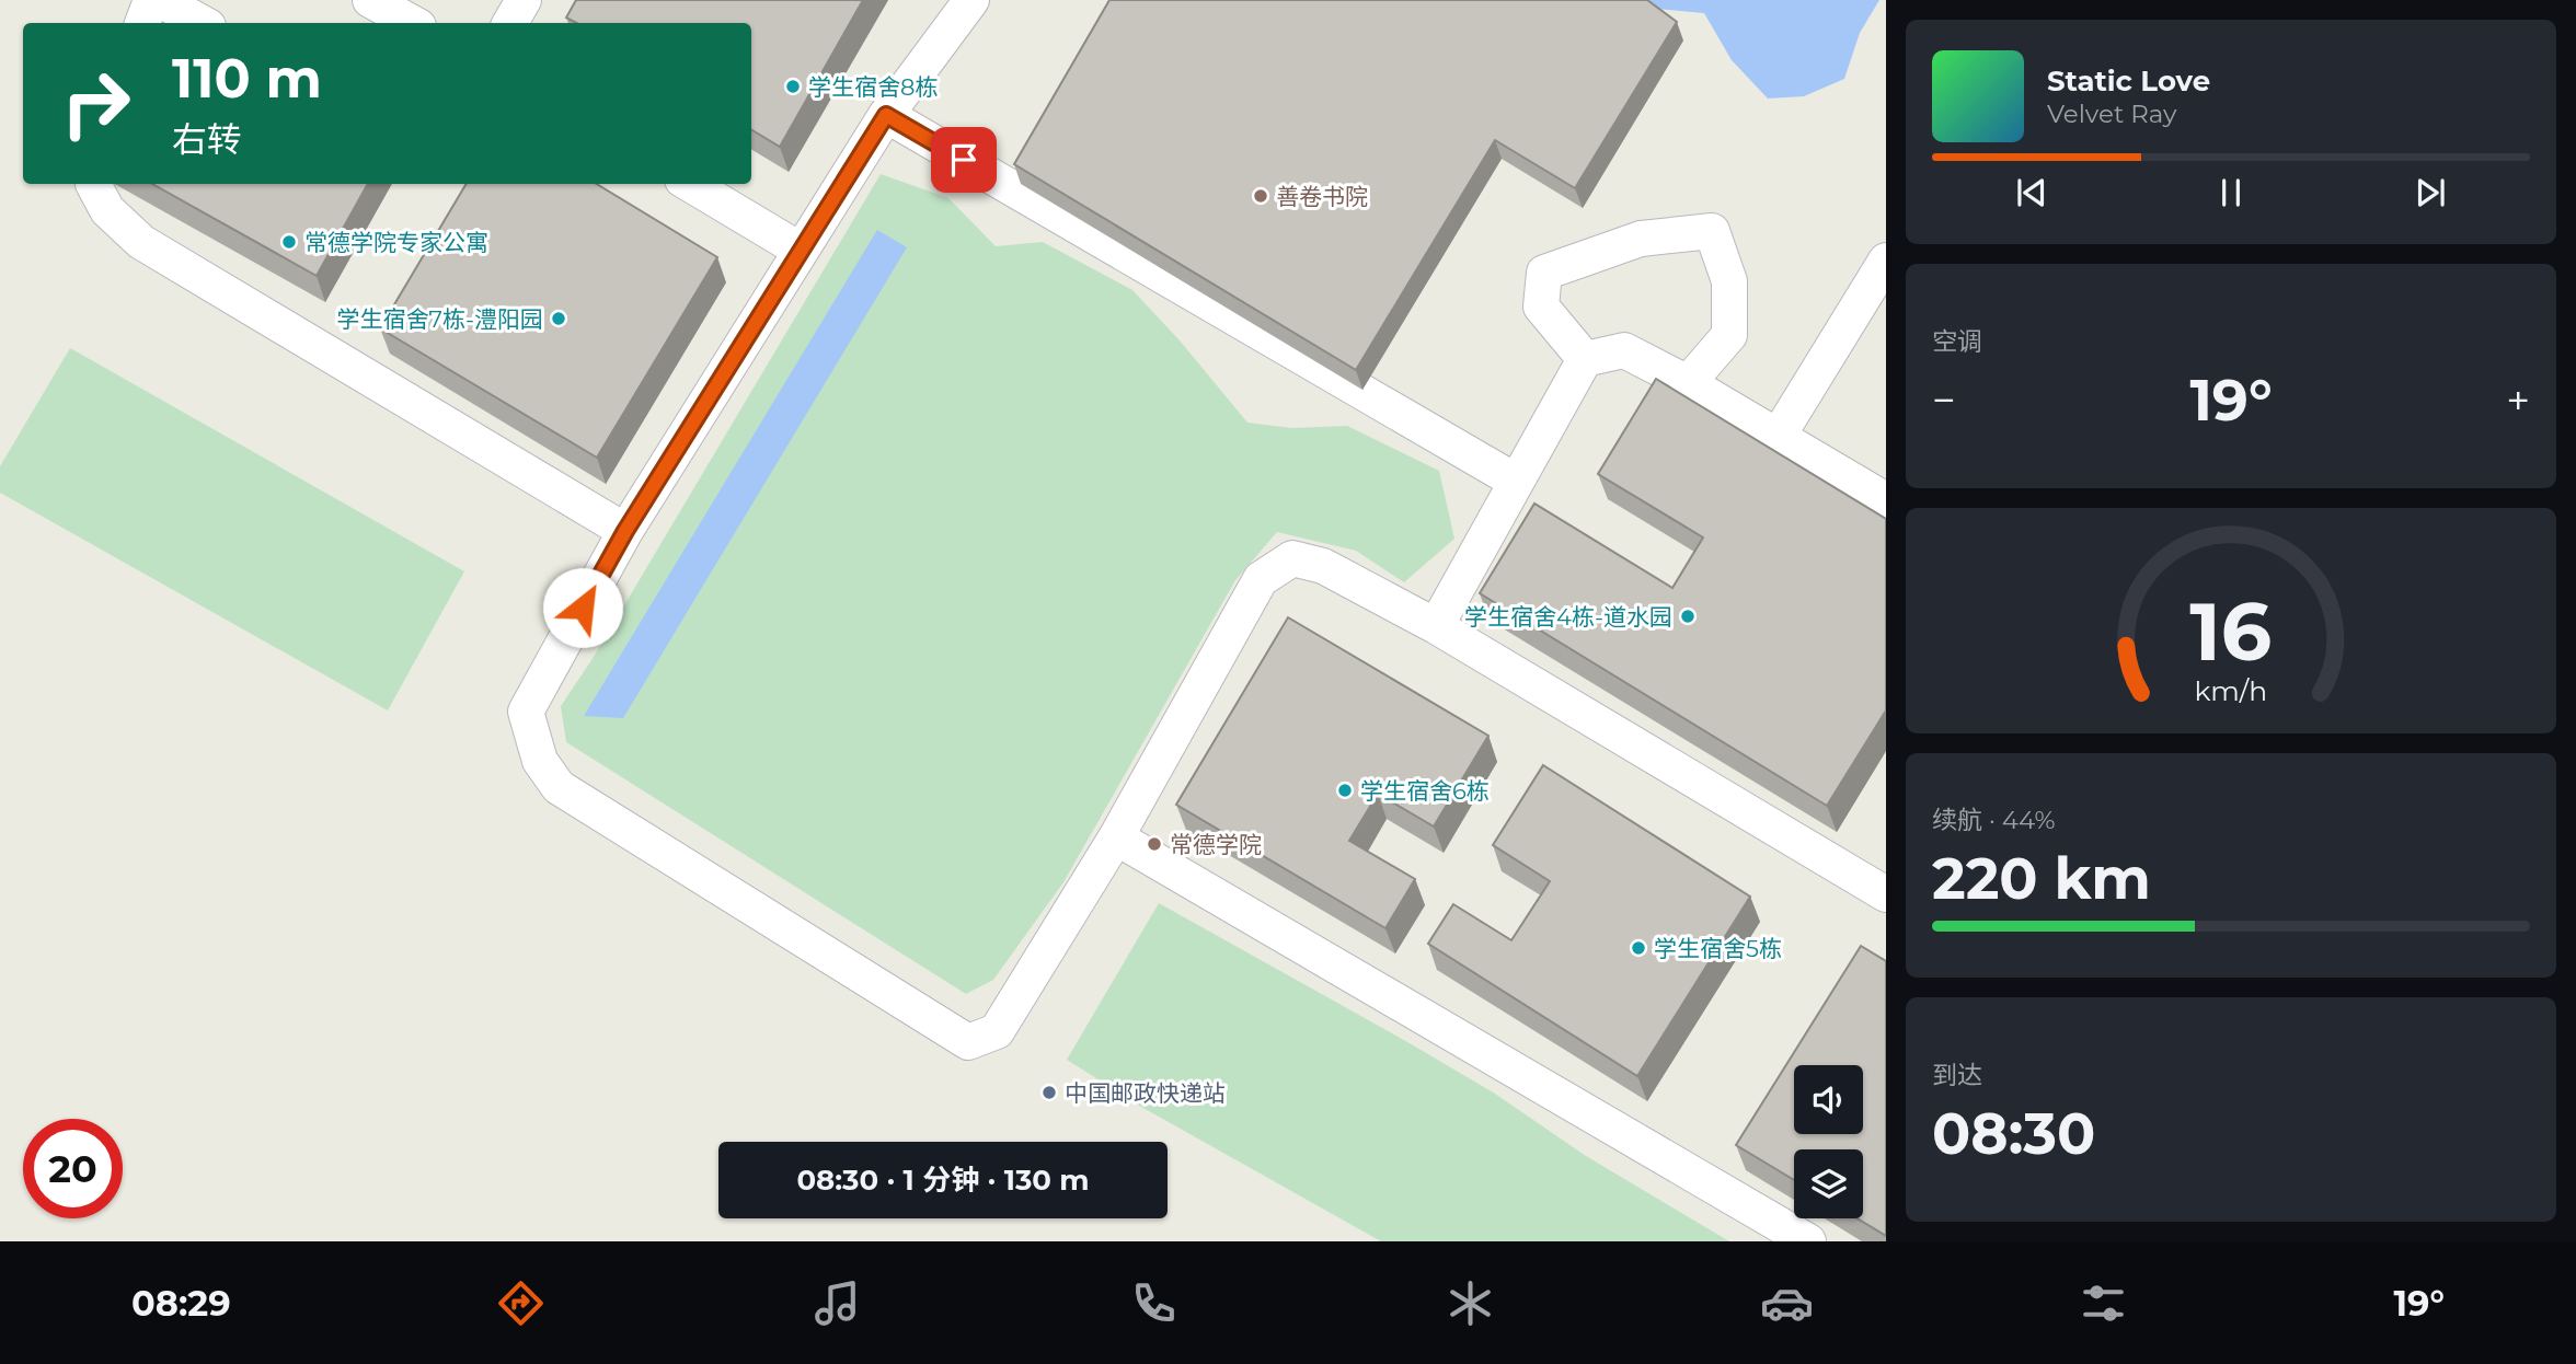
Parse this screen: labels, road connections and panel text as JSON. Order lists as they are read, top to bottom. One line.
{"places":["学生宿舍8栋","善卷书院","常德学院专家公寓","学生宿舍7栋-澧阳园","学生宿舍4栋-道水园","学生宿舍6栋","常德学院","学生宿舍5栋","中国邮政快递站"],"page":{"turn":["110 m","右转"],"song":["Static Love","Velvet Ray"],"tile":["空调",["续航 · 44%","220 km"],["到达","08:30"]],"heat":["−","19°","+"],"limit":"20","trip":"08:30 · 1 分钟 · 130 m","tabs":["08:29","19°"],"gauge":["16","km/h"]}}
